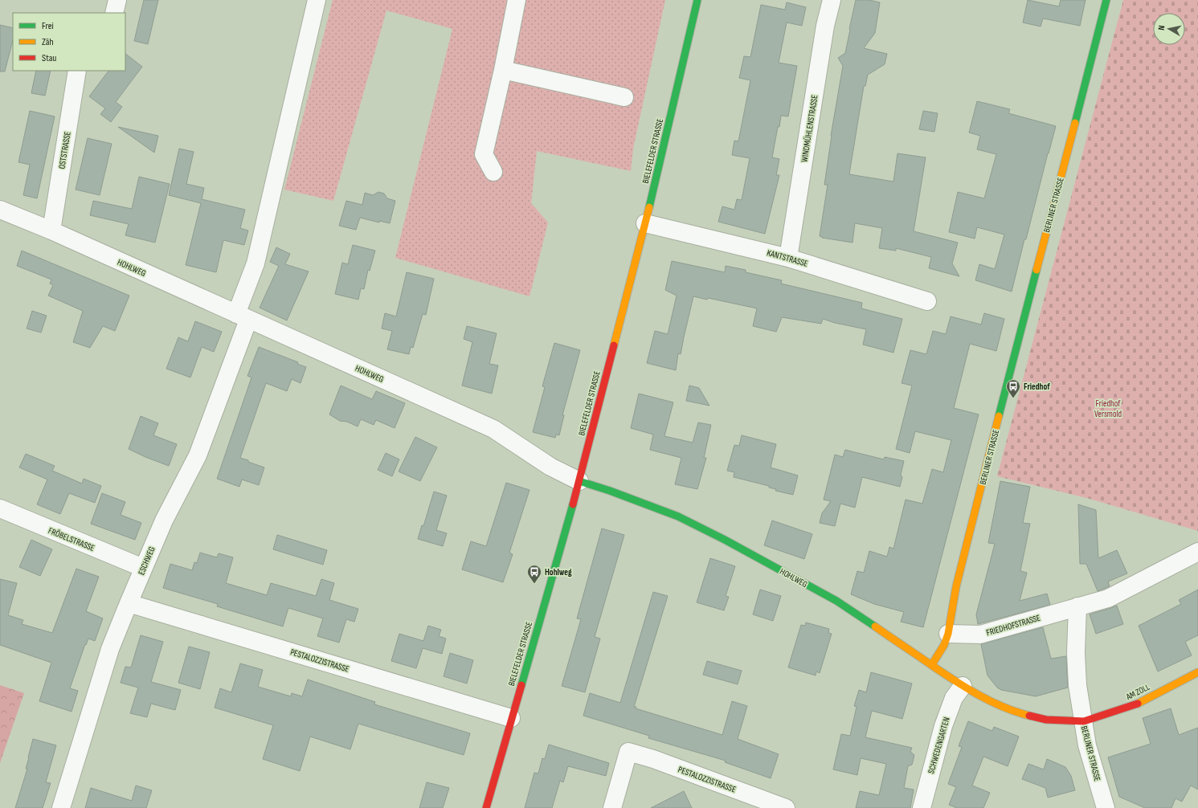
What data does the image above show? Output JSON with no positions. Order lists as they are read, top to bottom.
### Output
{
  "streets": {
    "street": [
      "WINDMÜHLENSTRASSE",
      "OSTSTRASSE",
      "BIELEFELDER STRASSE",
      "BERLINER STRASSE",
      "KANTSTRASSE",
      "HOHLWEG",
      "FRÖBELSTRASSE",
      "ESCHWEG",
      "FRIEDHOFSTRASSE",
      "PESTALOZZISTRASSE",
      "AM ZOLL",
      "SCHWEDENGARTEN"
    ]
  },
  "crossings": [
    ["WINDMÜHLENSTRASSE", "KANTSTRASSE"],
    ["OSTSTRASSE", "HOHLWEG"],
    ["BIELEFELDER STRASSE", "KANTSTRASSE"],
    ["BIELEFELDER STRASSE", "HOHLWEG"],
    ["BIELEFELDER STRASSE", "PESTALOZZISTRASSE"],
    ["BERLINER STRASSE", "HOHLWEG"],
    ["BERLINER STRASSE", "FRIEDHOFSTRASSE"],
    ["BERLINER STRASSE", "AM ZOLL"],
    ["BERLINER STRASSE", "SCHWEDENGARTEN"],
    ["HOHLWEG", "ESCHWEG"],
    ["FRÖBELSTRASSE", "ESCHWEG"],
    ["ESCHWEG", "PESTALOZZISTRASSE"]
  ],
  "parks": ["Friedhof Versmold"],
  "places": {
    "bus stop": ["Friedhof", "Hohlweg"]
  },
  "legend": ["Frei", "Zäh", "Stau"],
  "north": "left"
}
